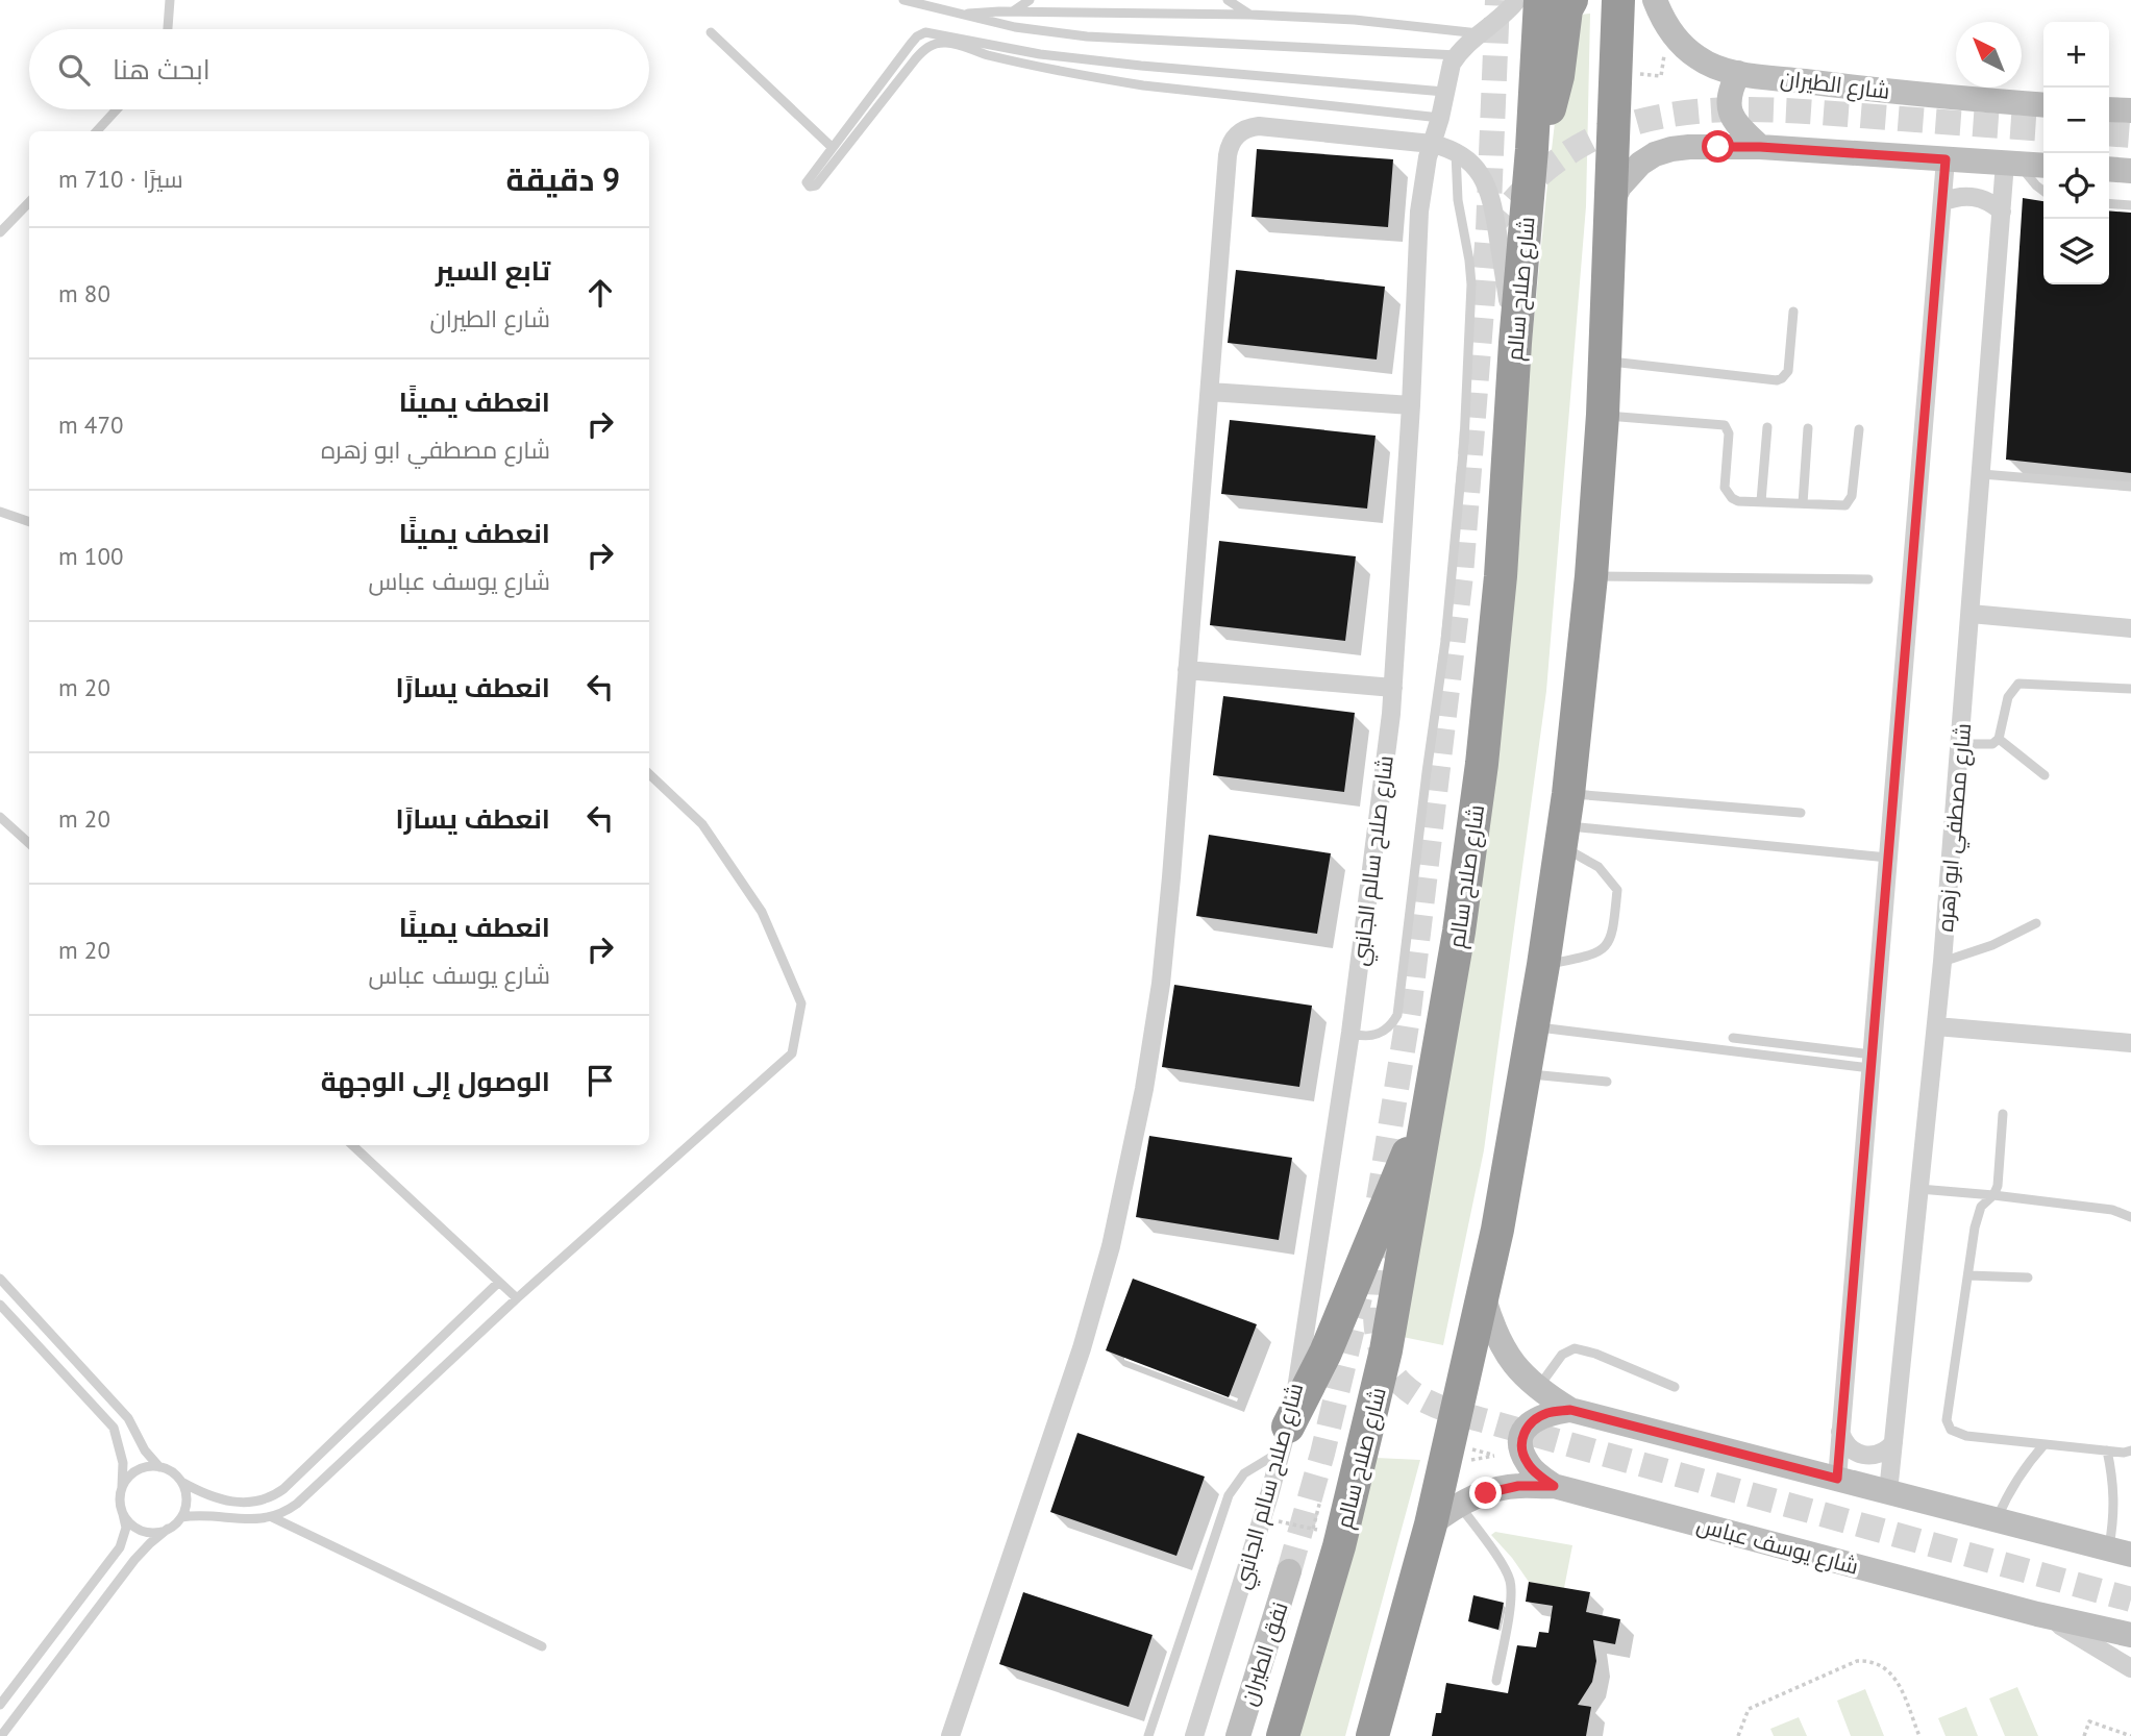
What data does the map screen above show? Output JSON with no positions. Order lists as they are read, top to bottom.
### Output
{
  "streets": {
    "highway": ["شارع صلاح سالم"],
    "main road": ["شارع الطيران", "شارع يوسف عباس", "نفق الطيران"],
    "street": ["شارع مصطفي ابو زهره", "شارع صلاح سالم الجانبي"]
  },
  "north": "top left",
  "page": {
    "map_buttons": ["+", "−"],
    "search": "ابحث هنا",
    "heading": ["9 دقيقة", "سيرًا · 710 m"],
    "list": [
      ["تابع السير", "شارع الطيران", "80 m"],
      ["انعطف يمينًا", "شارع مصطفي ابو زهره", "470 m"],
      ["انعطف يمينًا", "شارع يوسف عباس", "100 m"],
      ["انعطف يسارًا", "20 m"],
      ["انعطف يسارًا", "20 m"],
      ["انعطف يمينًا", "شارع يوسف عباس", "20 m"],
      "الوصول إلى الوجهة"
    ]
  }
}
